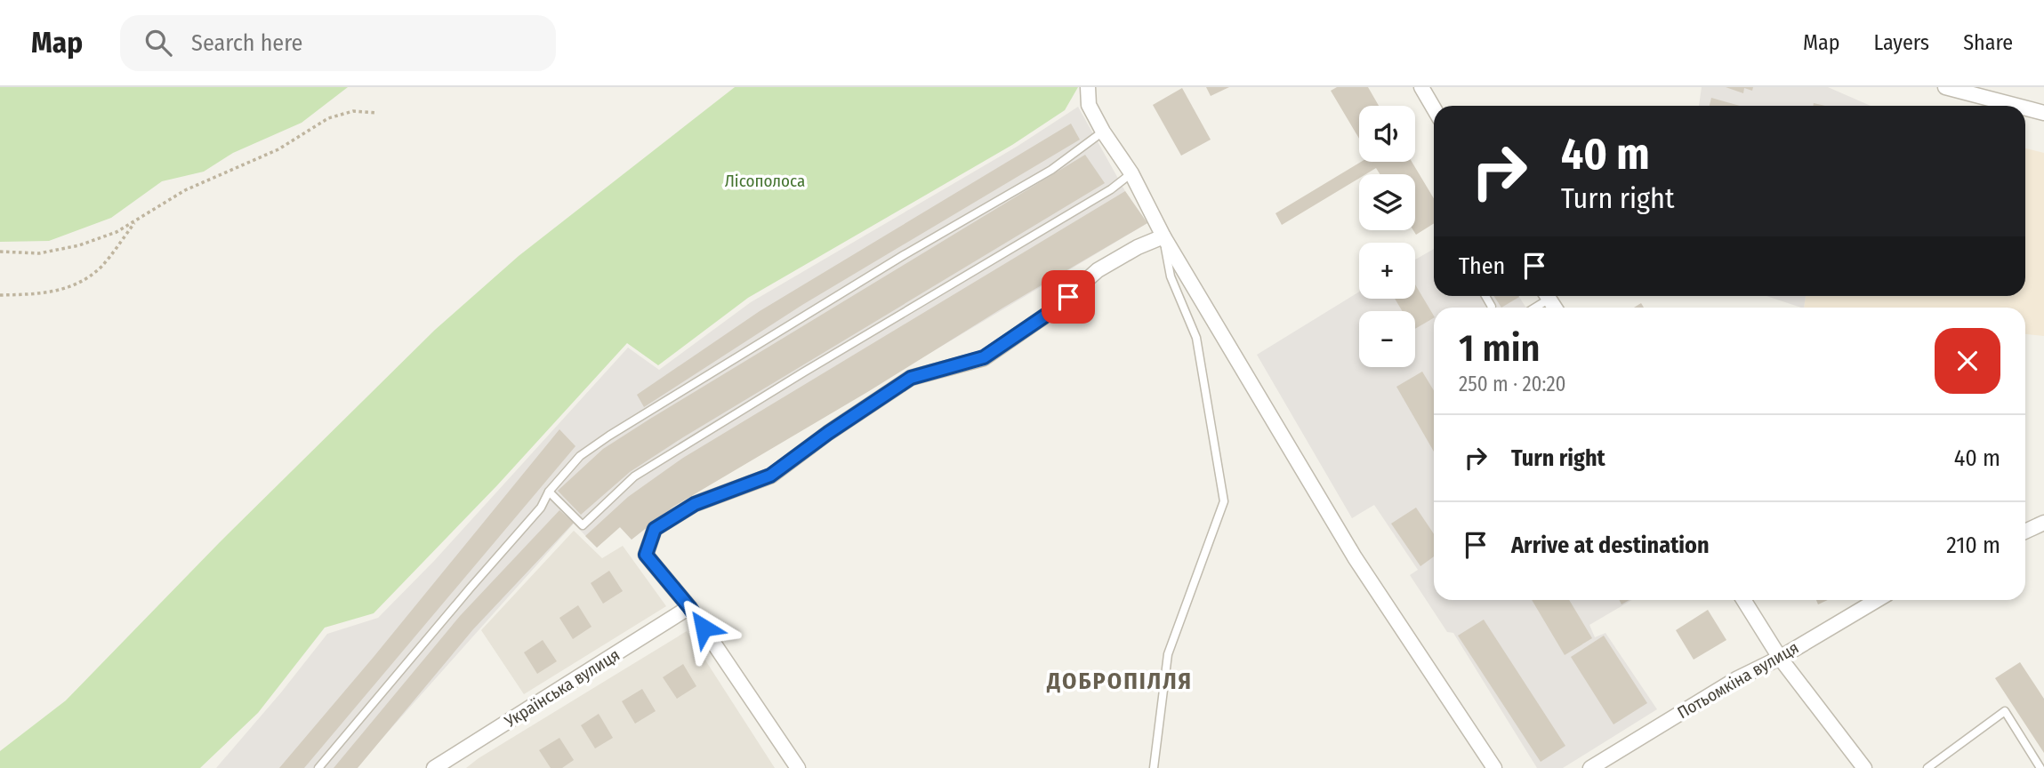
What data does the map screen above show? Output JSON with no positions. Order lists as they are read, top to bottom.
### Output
{
  "streets": {
    "street": ["Потьомкіна вулиця", "Українська вулиця"]
  },
  "districts": ["ДОБРОПІЛЛЯ"],
  "parks": ["Лісополоса"],
  "page": {
    "header": "Map",
    "search": "Search here",
    "nav": ["Map", "Layers", "Share"],
    "map_buttons": ["+", "−"],
    "turn": ["40 m", "Turn right"],
    "then": "Then",
    "heading": ["1 min", "250 m · 20:20"],
    "list": [
      {
        "name": "Turn right",
        "value": "40 m"
      },
      {
        "name": "Arrive at destination",
        "value": "210 m"
      }
    ]
  }
}
